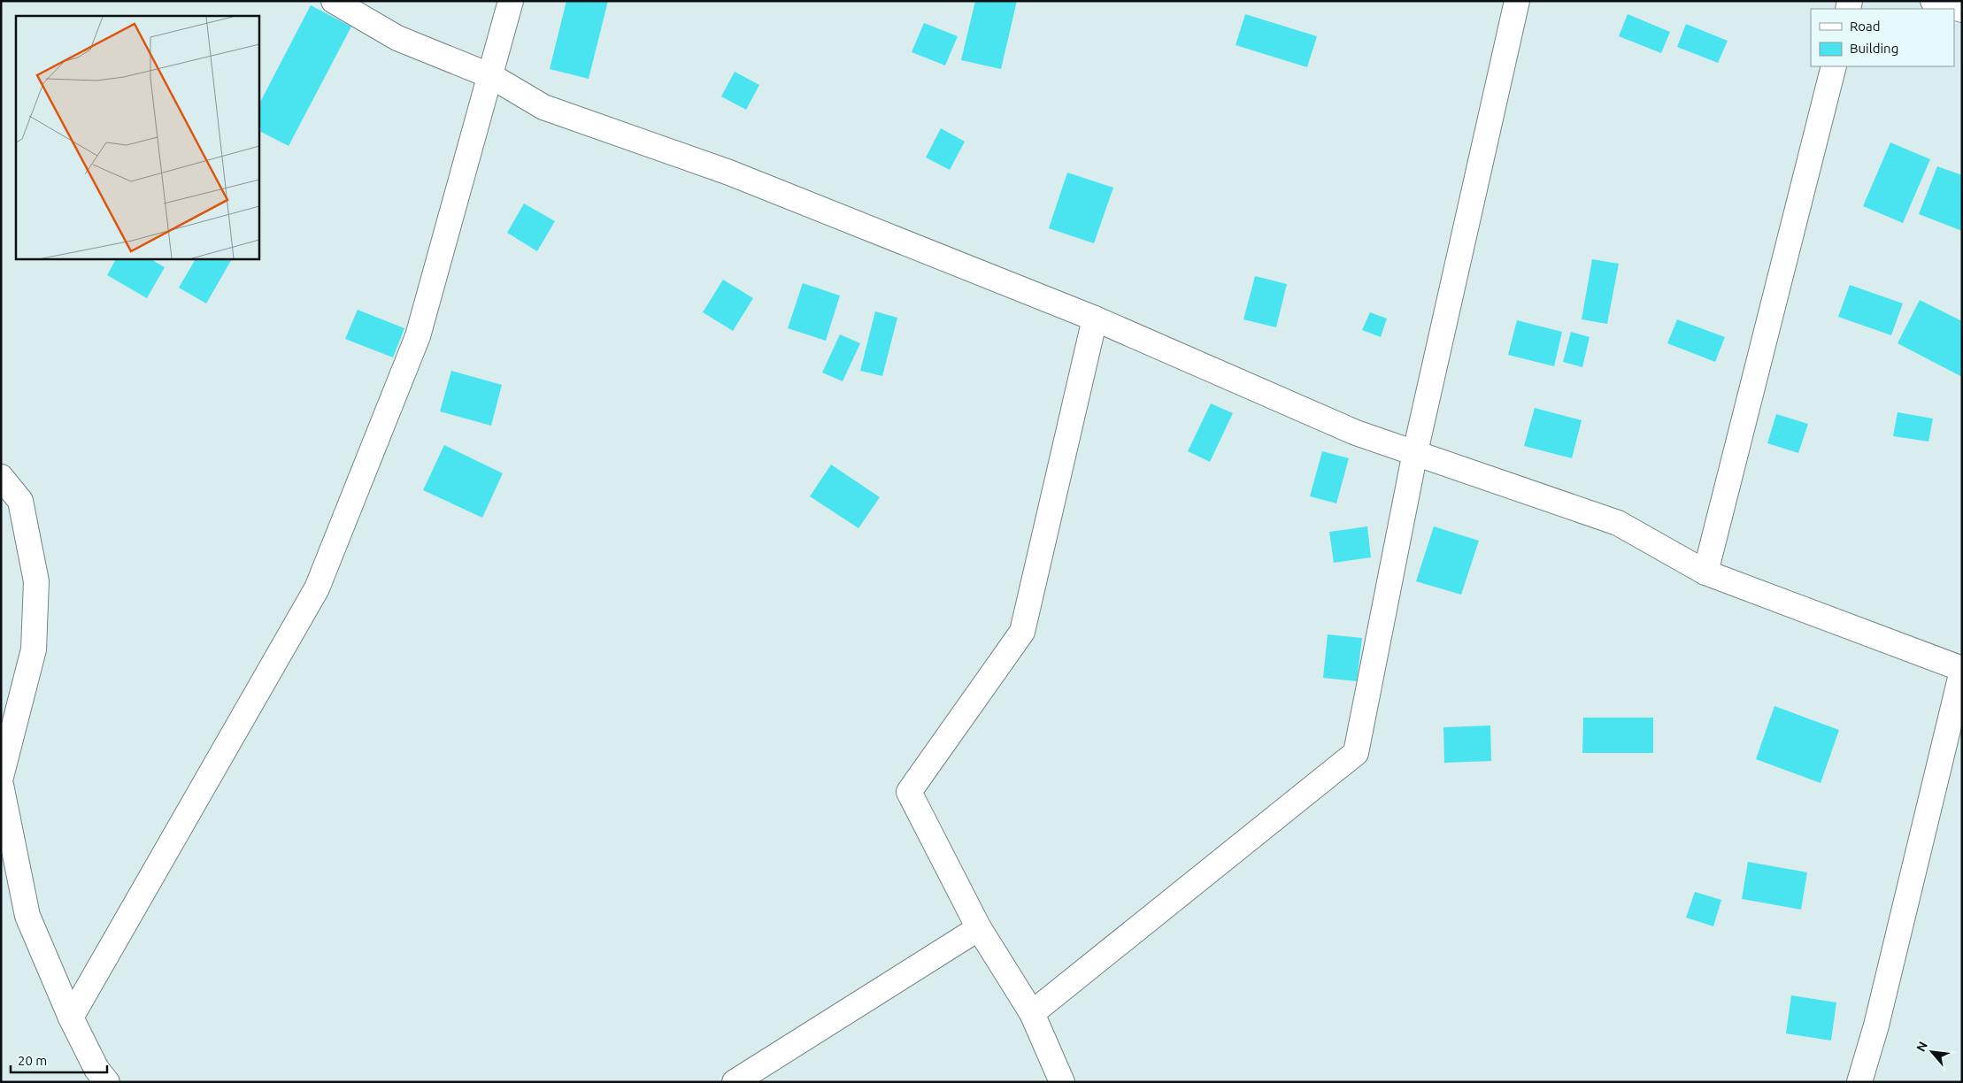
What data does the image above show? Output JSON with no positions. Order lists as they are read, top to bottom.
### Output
{
  "legend": ["Road", "Building"],
  "scale_bar": "20 m",
  "north": "top left"
}
